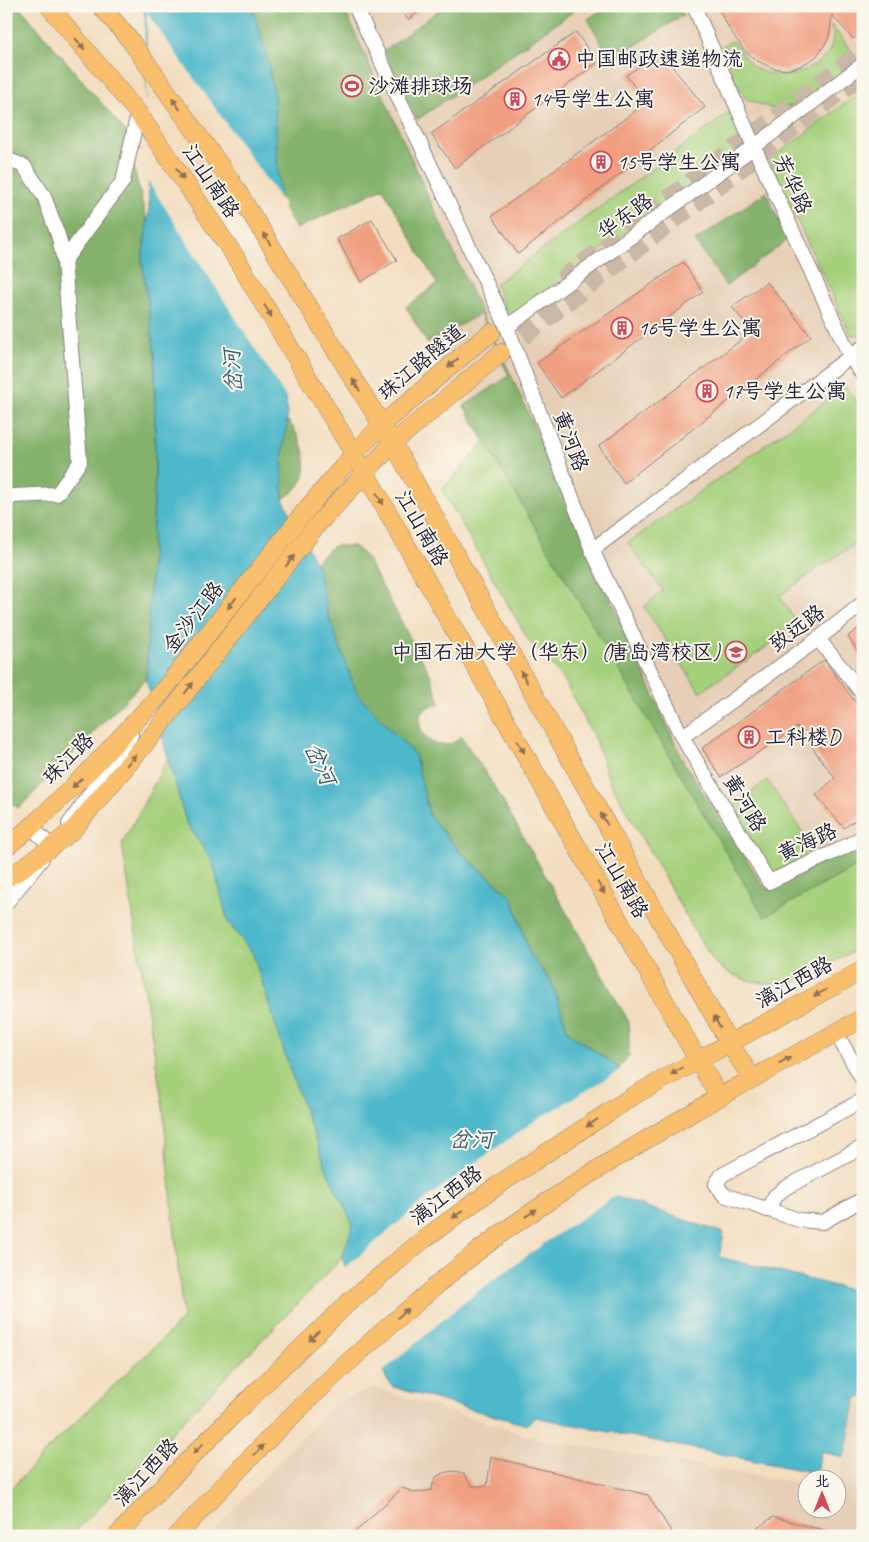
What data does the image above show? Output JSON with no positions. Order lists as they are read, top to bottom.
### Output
{
  "streets": {
    "main road": [
      "江山南路",
      "珠江路隧道",
      "金沙江路",
      "珠江路",
      "漓江西路"
    ],
    "street": [
      "芳华路",
      "华东路",
      "黄河路",
      "致远路",
      "黄海路"
    ]
  },
  "crossings": [
    ["江山南路", "珠江路隧道"],
    ["江山南路", "金沙江路"],
    ["江山南路", "漓江西路"],
    ["芳华路", "华东路"],
    ["华东路", "珠江路隧道"],
    ["华东路", "黄河路"],
    ["珠江路隧道", "黄河路"],
    ["珠江路隧道", "金沙江路"],
    ["黄河路", "致远路"],
    ["黄河路", "黄海路"],
    ["金沙江路", "珠江路"]
  ],
  "one_way": ["珠江路"],
  "water": ["岔河"],
  "places": {
    "public building": ["中国邮政速递物流"],
    "sports": ["沙滩排球场"],
    "building": [
      "14号学生公寓",
      "15号学生公寓",
      "16号学生公寓",
      "17号学生公寓",
      "工科楼D"
    ],
    "school or university": ["中国石油大学（华东）(唐岛湾校区)"]
  },
  "north": "top"
}
